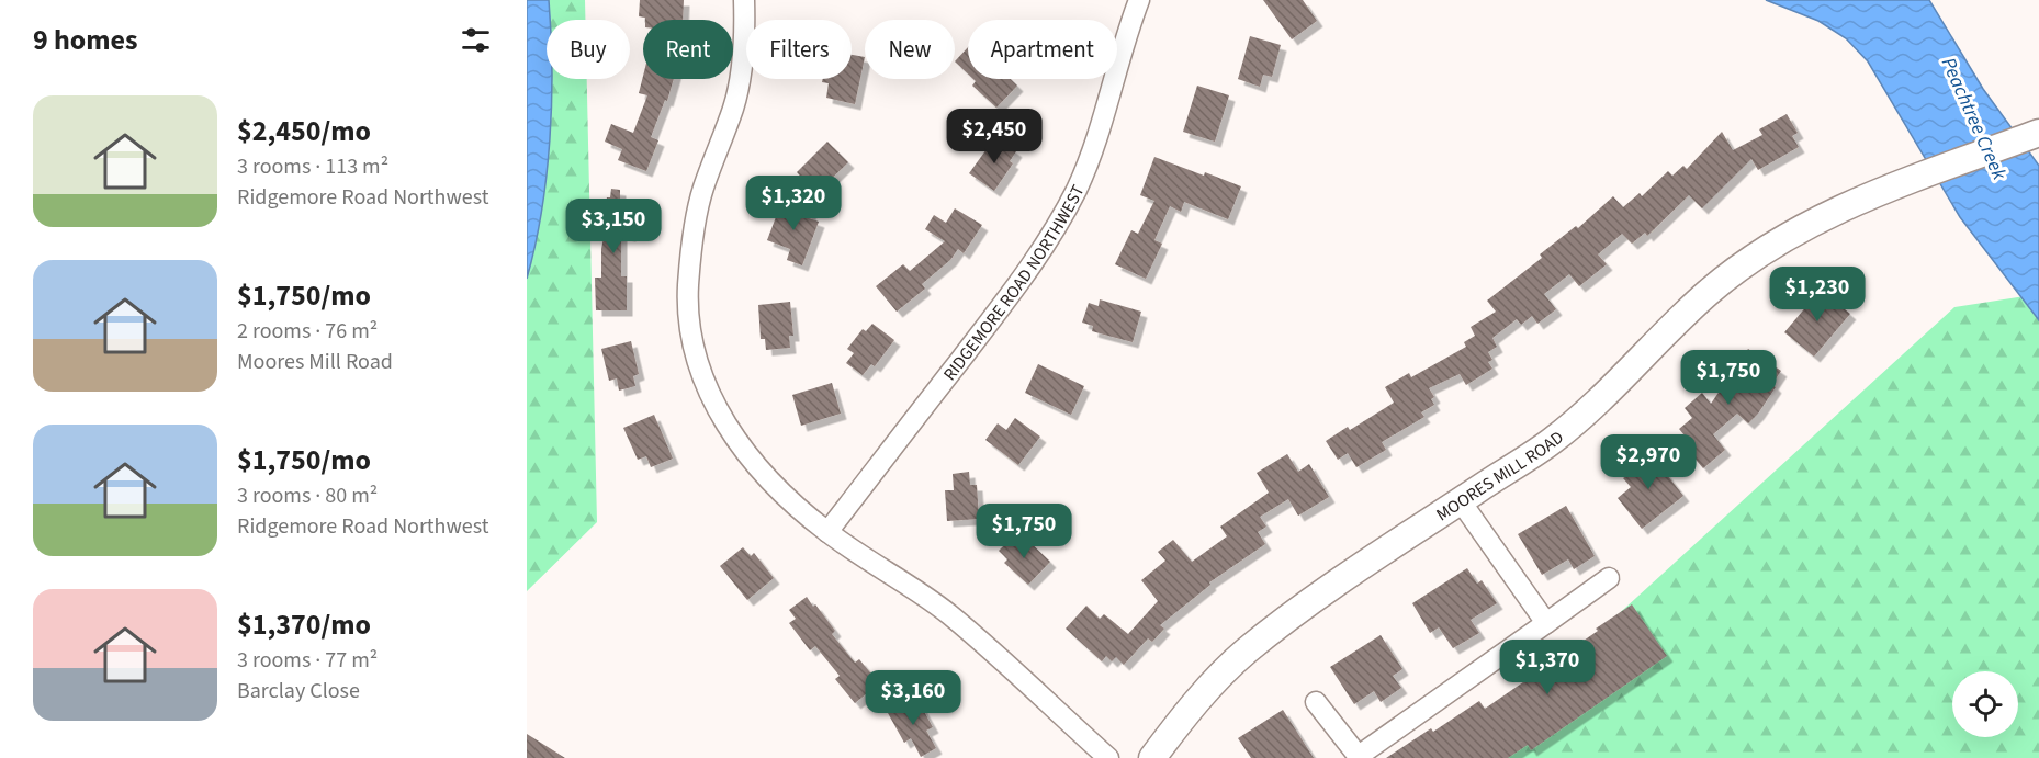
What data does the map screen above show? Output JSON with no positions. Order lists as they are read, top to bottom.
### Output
{
  "streets": {
    "street": ["RIDGEMORE ROAD NORTHWEST", "MOORES MILL ROAD"]
  },
  "water": ["Peachtree Creek"],
  "page": {
    "heading": "9 homes",
    "chip": [
      "Buy",
      "Rent",
      "Filters",
      "New",
      "Apartment"
    ],
    "list": [
      {
        "name": "$2,450/mo",
        "note": "3 rooms · 113 m² · Ridgemore Road Northwest"
      },
      {
        "name": "$1,750/mo",
        "note": "2 rooms · 76 m² · Moores Mill Road"
      },
      {
        "name": "$1,750/mo",
        "note": "3 rooms · 80 m² · Ridgemore Road Northwest"
      },
      {
        "name": "$1,370/mo",
        "note": "3 rooms · 77 m² · Barclay Close"
      }
    ],
    "price": [
      "$2,450",
      "$1,320",
      "$3,150",
      "$1,230",
      "$1,750",
      "$2,970",
      "$1,750",
      "$1,370",
      "$3,160"
    ]
  }
}
